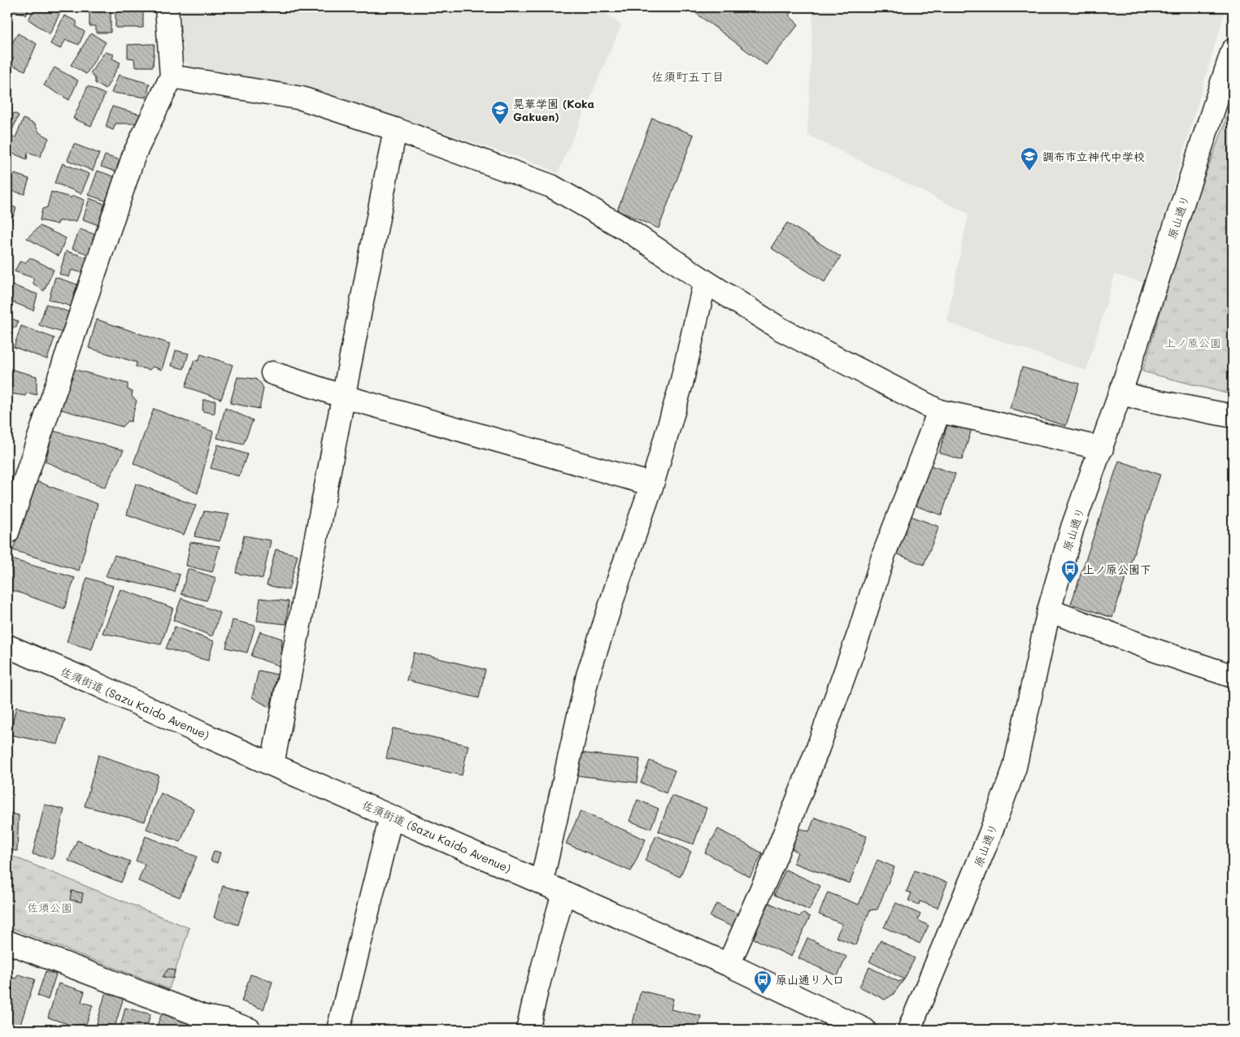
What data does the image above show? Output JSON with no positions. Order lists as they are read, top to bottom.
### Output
{
  "streets": {
    "street": ["原山通り", "佐須街道 (Sazu Kaido Avenue)"]
  },
  "districts": ["佐須町五丁目"],
  "parks": ["上ノ原公園", "佐須公園"],
  "places": {
    "school or university": ["晃華学園 (Koka Gakuen)", "調布市立神代中学校"],
    "bus stop": ["上ノ原公園下", "原山通り入口"]
  }
}
